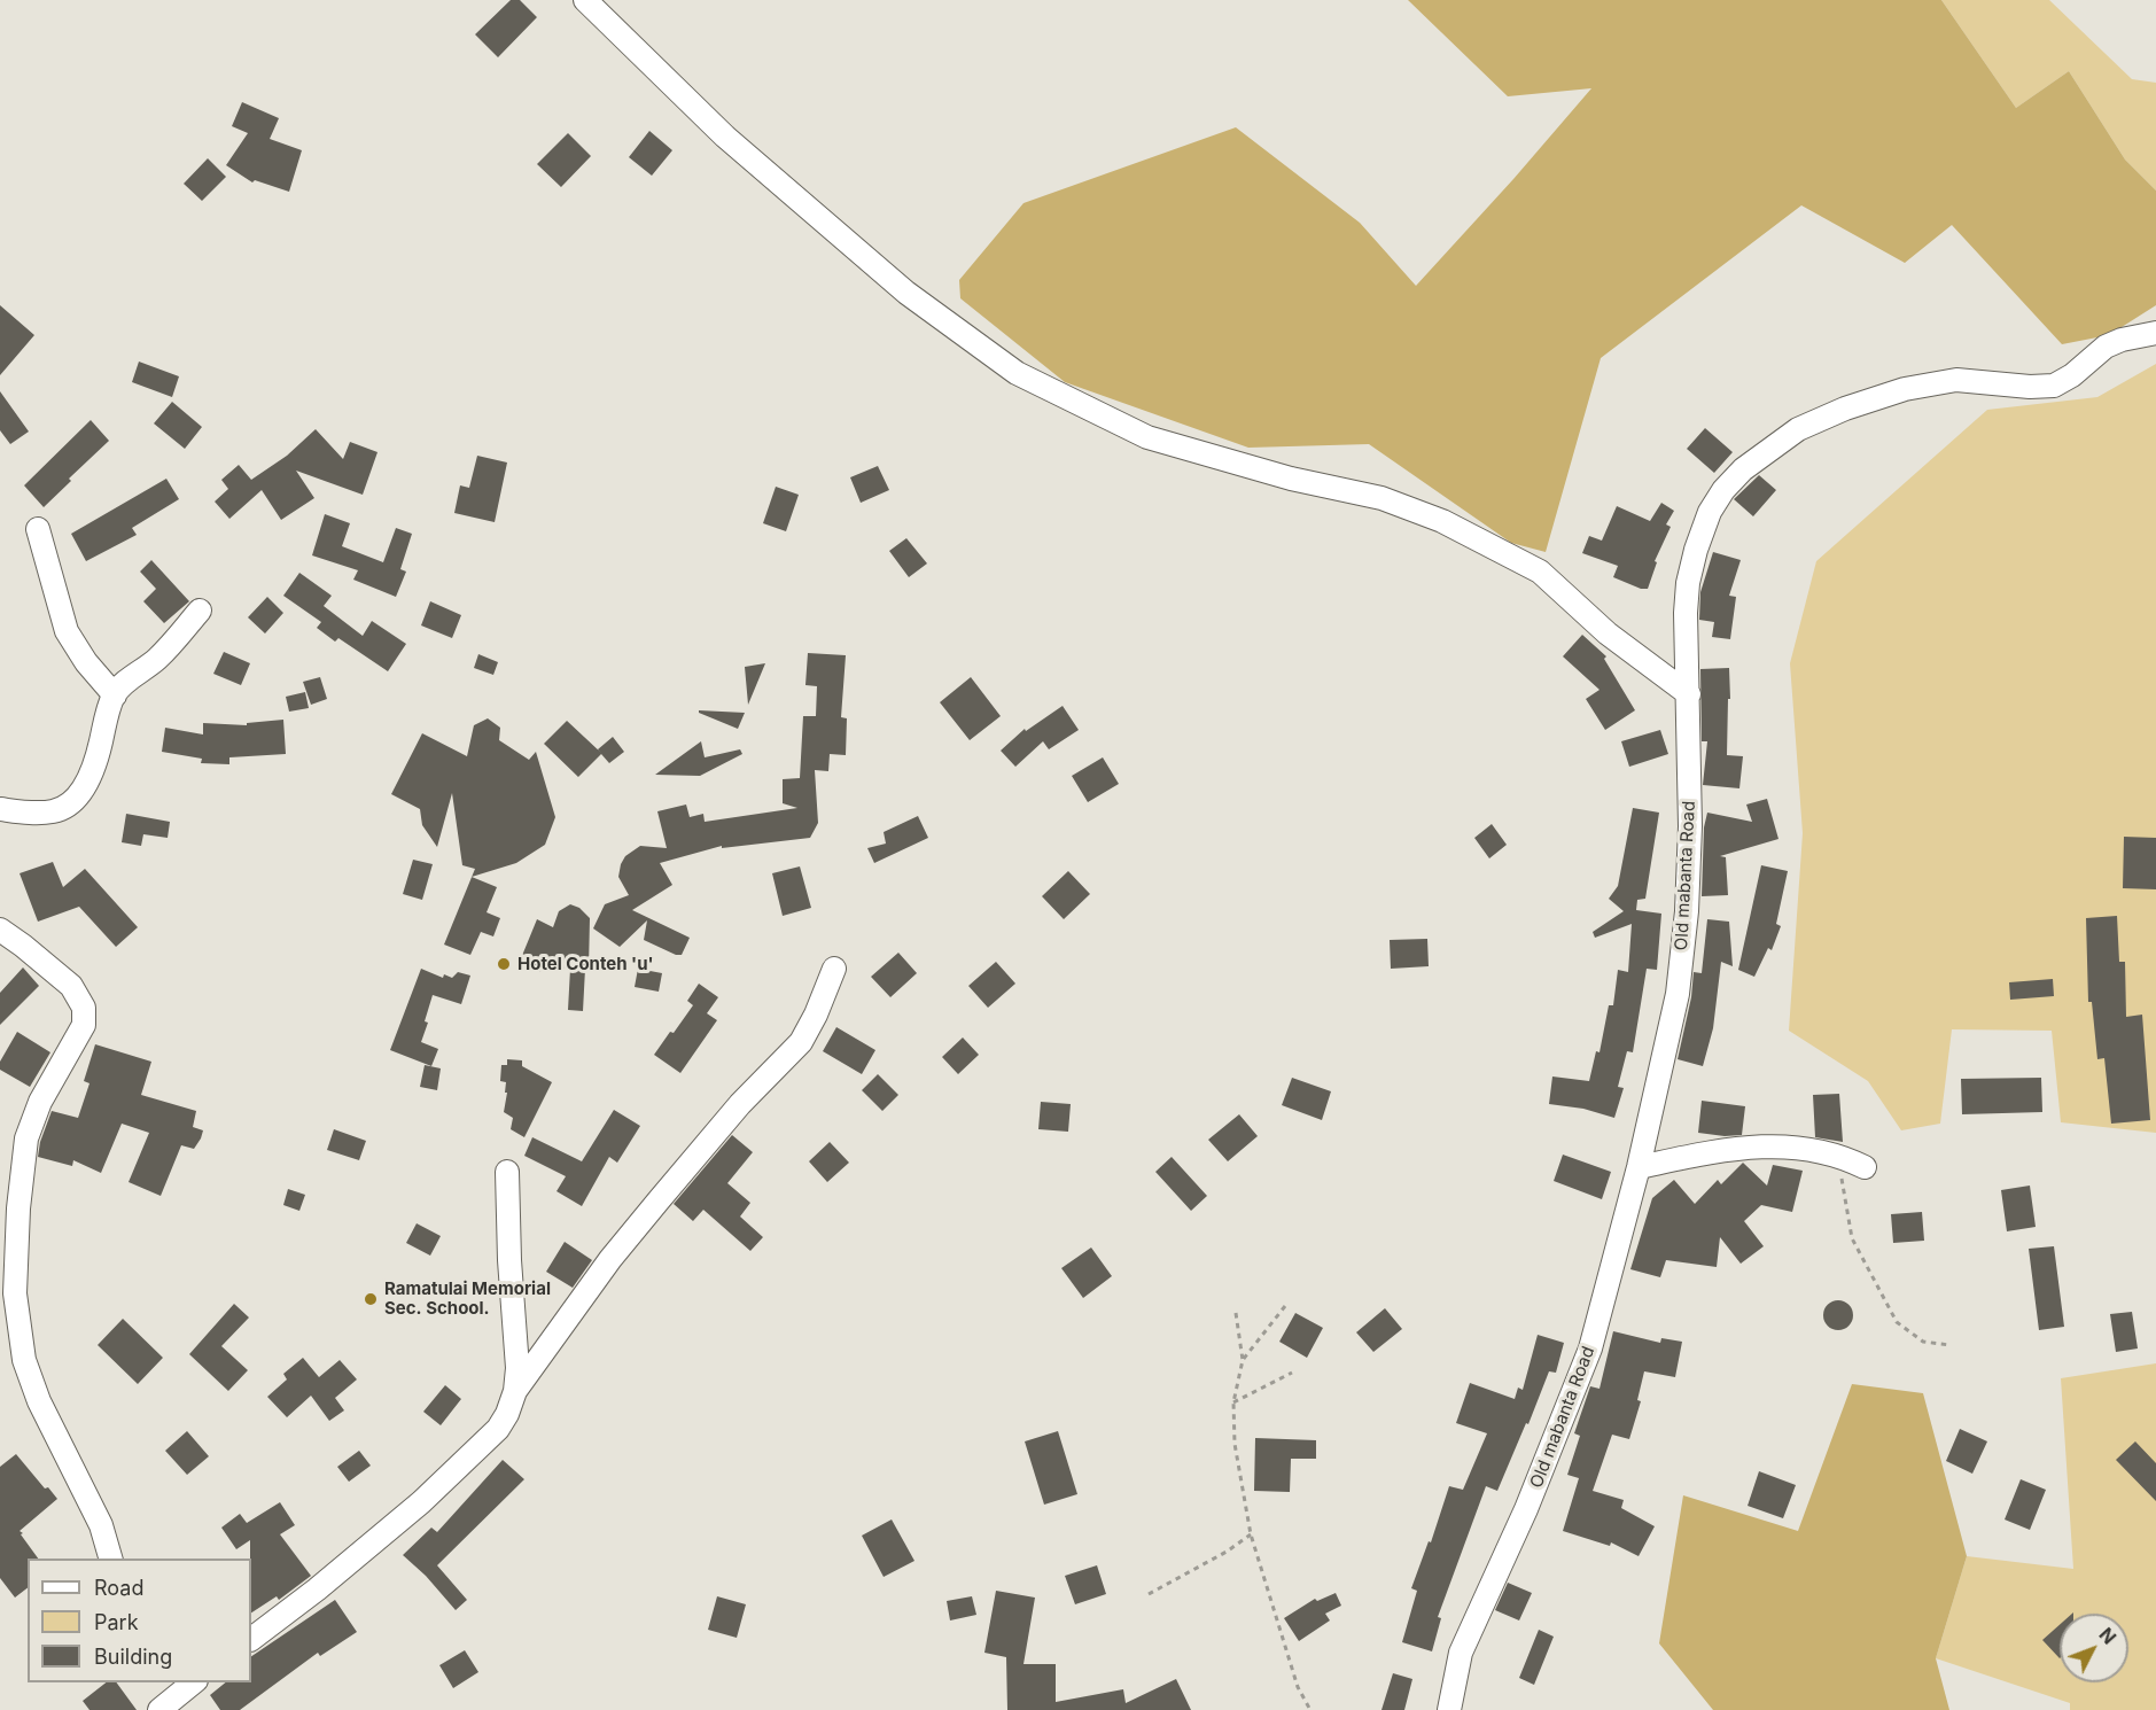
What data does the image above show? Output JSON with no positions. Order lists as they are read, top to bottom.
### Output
{
  "streets": {
    "street": ["Old mabanta Road"]
  },
  "places": ["Hotel Conteh 'u'", "Ramatulai Memorial Sec. School."],
  "legend": ["Road", "Park", "Building"],
  "north": "top right"
}
